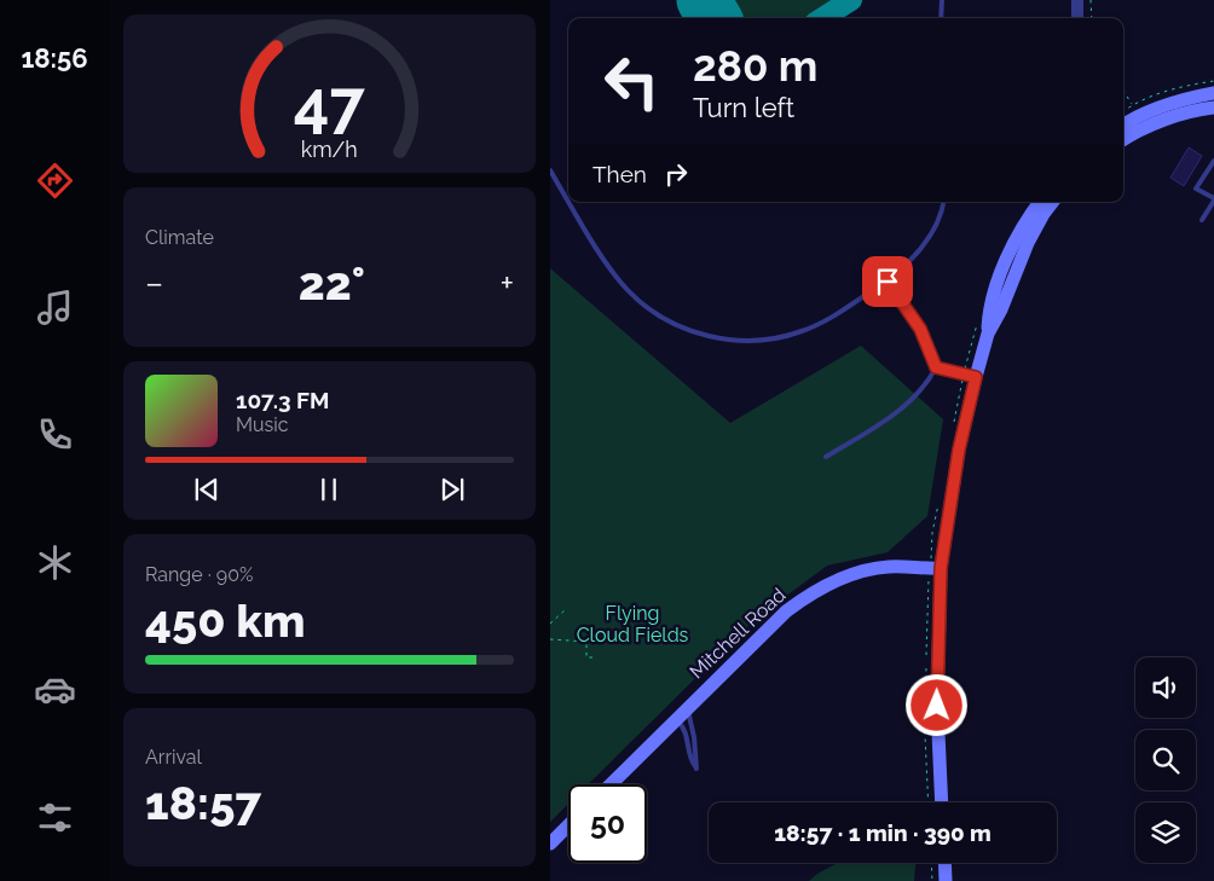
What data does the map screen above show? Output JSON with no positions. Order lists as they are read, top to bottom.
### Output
{
  "streets": {
    "main road": ["Mitchell Road"]
  },
  "parks": ["Flying Cloud Fields"],
  "page": {
    "tabs": "18:56",
    "turn": ["280 m", "Turn left"],
    "then": "Then",
    "tile": [
      "Climate",
      ["Range · 90%", "450 km"],
      ["Arrival", "18:57"]
    ],
    "heat": ["−", "22°", "+"],
    "song": ["107.3 FM", "Music"],
    "limit": "50",
    "trip": "18:57 · 1 min · 390 m",
    "gauge": ["47", "km/h"]
  }
}
